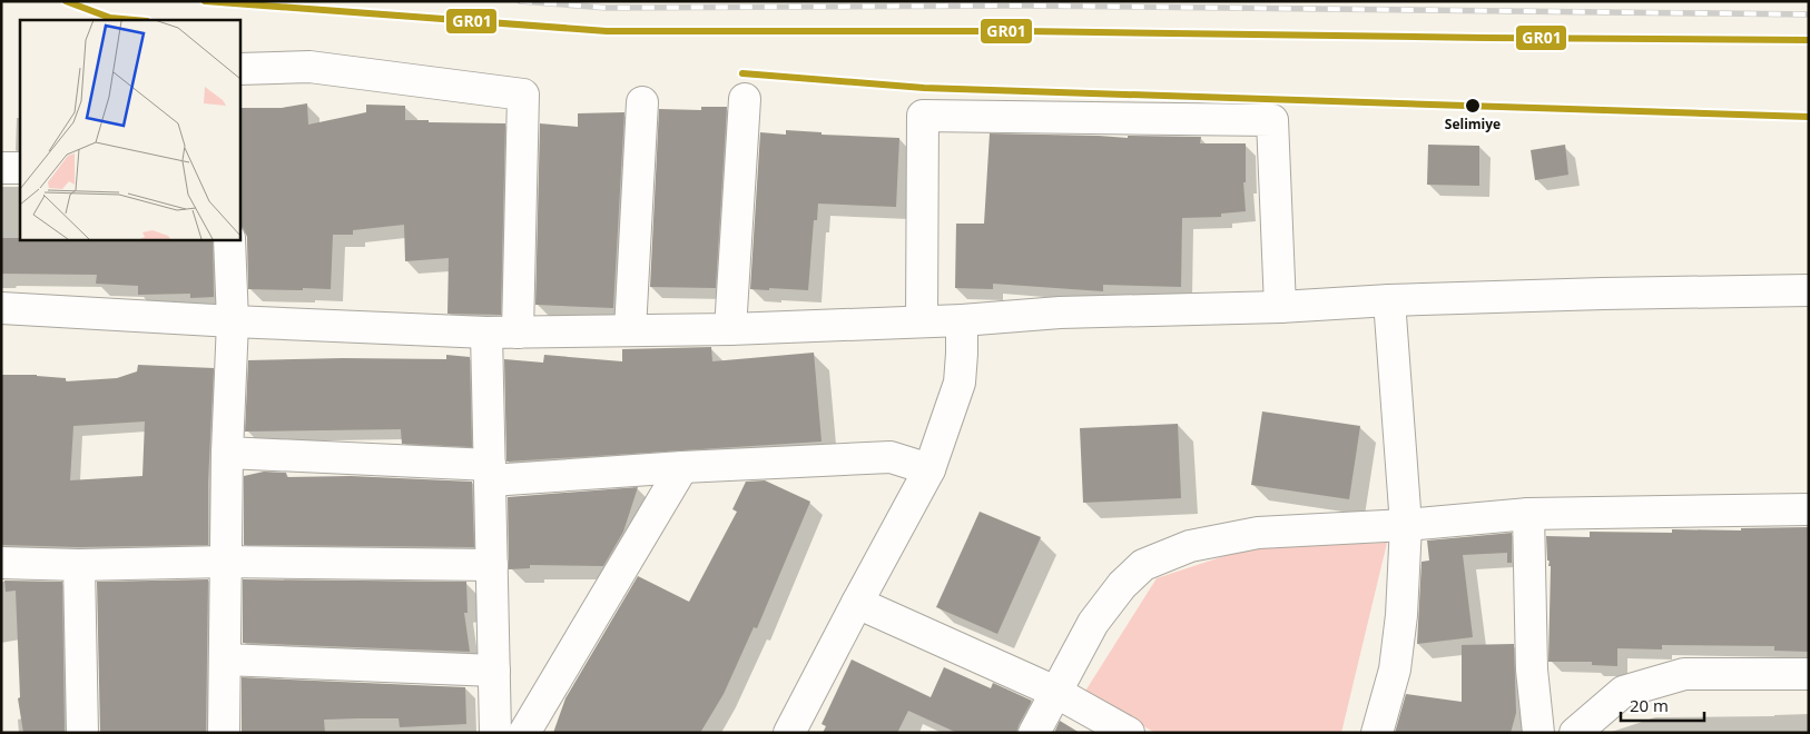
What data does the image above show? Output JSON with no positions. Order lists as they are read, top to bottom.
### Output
{
  "places": ["Selimiye"],
  "lines": ["transit line GR01"],
  "scale_bar": "20 m"
}
